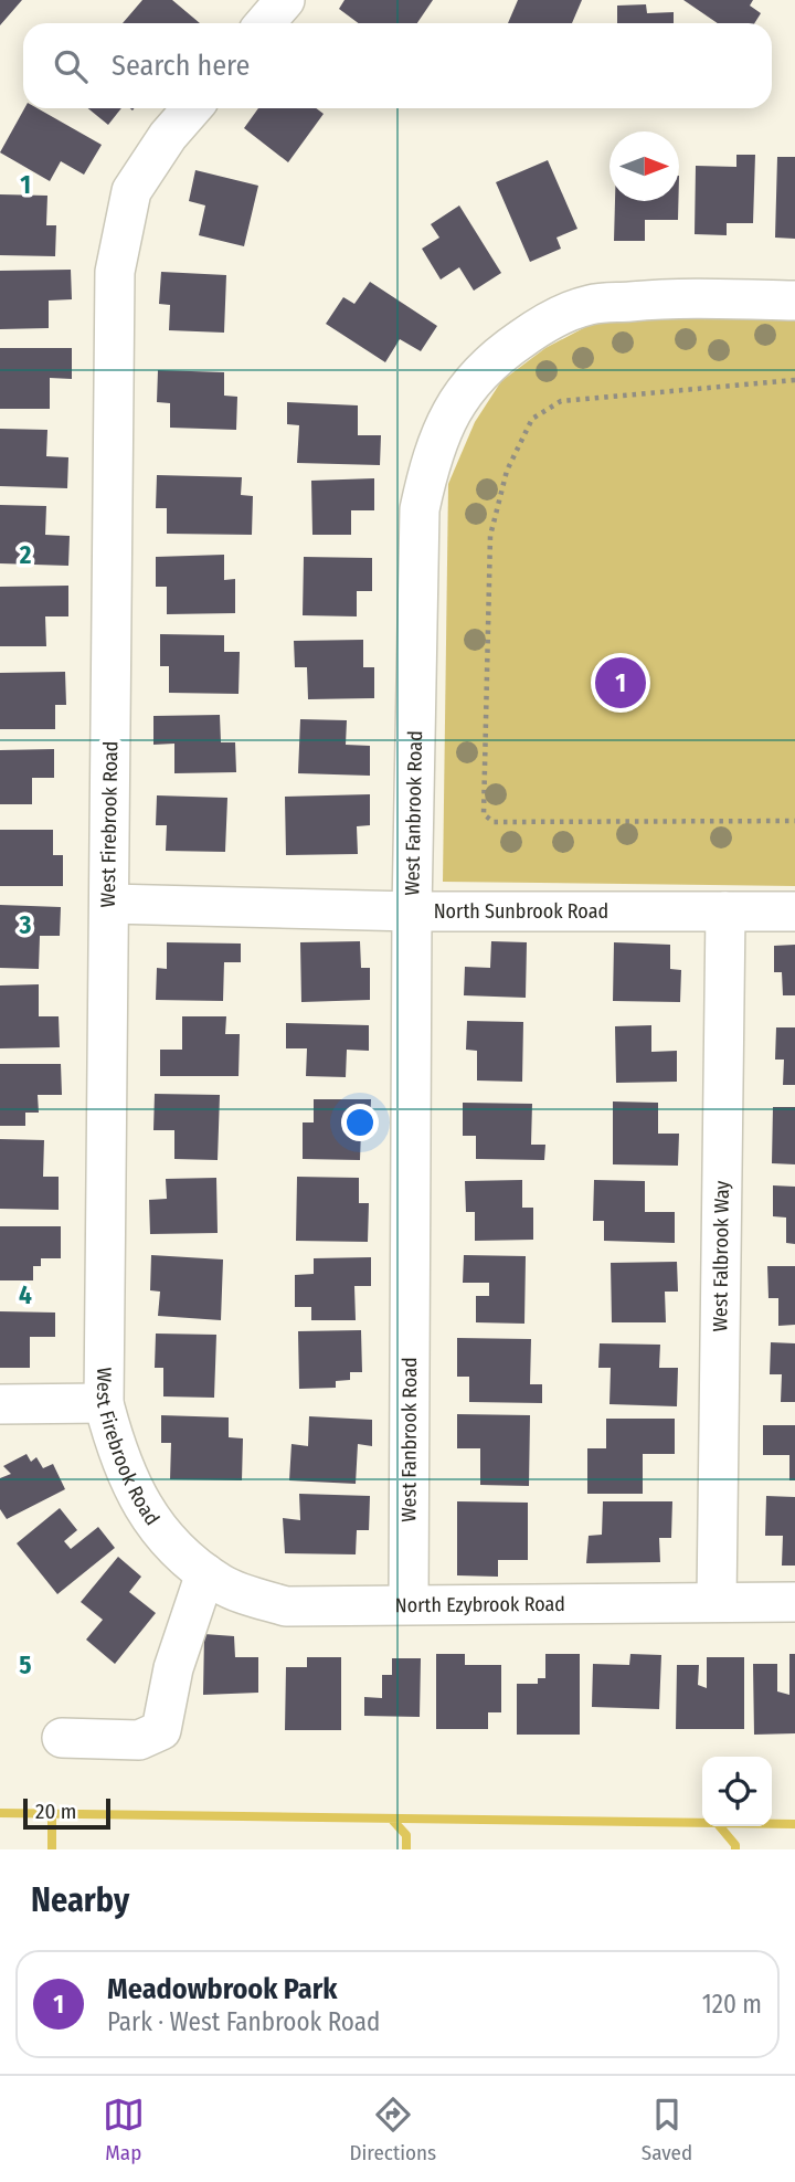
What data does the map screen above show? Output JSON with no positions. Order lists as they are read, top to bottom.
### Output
{
  "streets": {
    "street": [
      "West Fanbrook Road",
      "West Firebrook Road",
      "North Sunbrook Road",
      "West Falbrook Way",
      "North Ezybrook Road"
    ]
  },
  "crossings": [
    ["West Fanbrook Road", "North Sunbrook Road"],
    ["West Fanbrook Road", "North Ezybrook Road"],
    ["West Firebrook Road", "North Sunbrook Road"],
    ["West Firebrook Road", "North Ezybrook Road"],
    ["North Sunbrook Road", "West Falbrook Way"],
    ["West Falbrook Way", "North Ezybrook Road"]
  ],
  "scale_bar": "20 m",
  "north": "right",
  "page": {
    "search": "Search here",
    "pins": "1",
    "scale": "20 m",
    "heading": "Nearby",
    "list": [
      {
        "mark": "1",
        "name": "Meadowbrook Park",
        "note": "Park · West Fanbrook Road",
        "value": "120 m"
      }
    ],
    "nav": ["Map", "Directions", "Saved"]
  },
  "grid": {
    "rows": [
      "1",
      "2",
      "3",
      "4",
      "5"
    ]
  }
}
